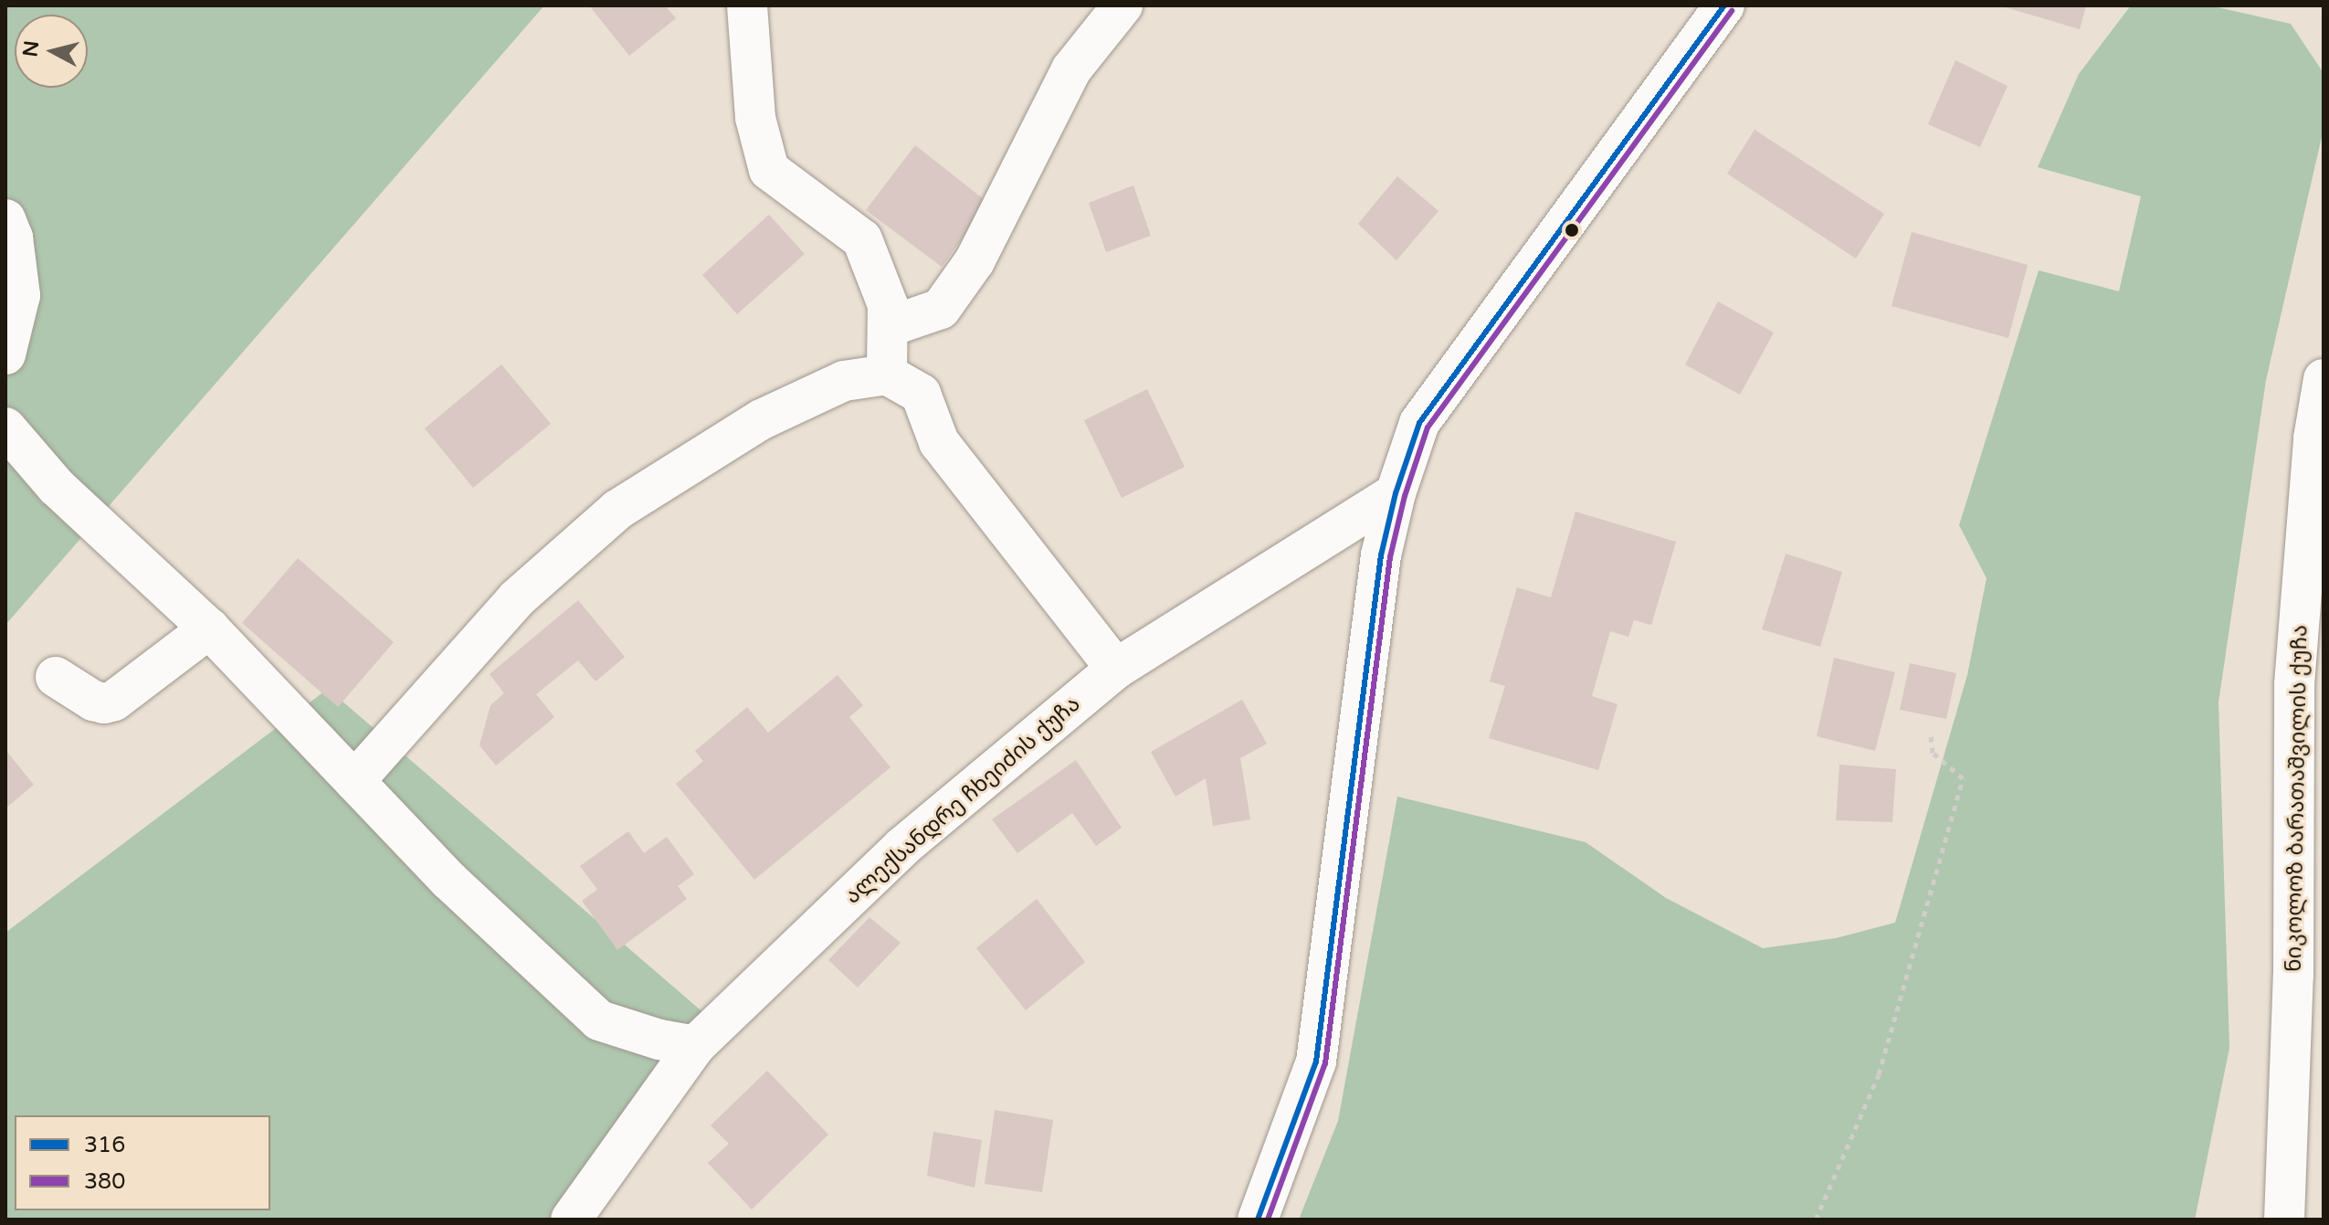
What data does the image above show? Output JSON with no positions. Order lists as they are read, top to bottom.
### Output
{
  "streets": {
    "street": ["ნიკოლოზ ბარათაშვილის ქუჩა", "ალექსანდრე ჩხეიძის ქუჩა"]
  },
  "lines": ["transit line 316", "transit line 380"],
  "legend": ["316", "380"],
  "north": "left"
}
